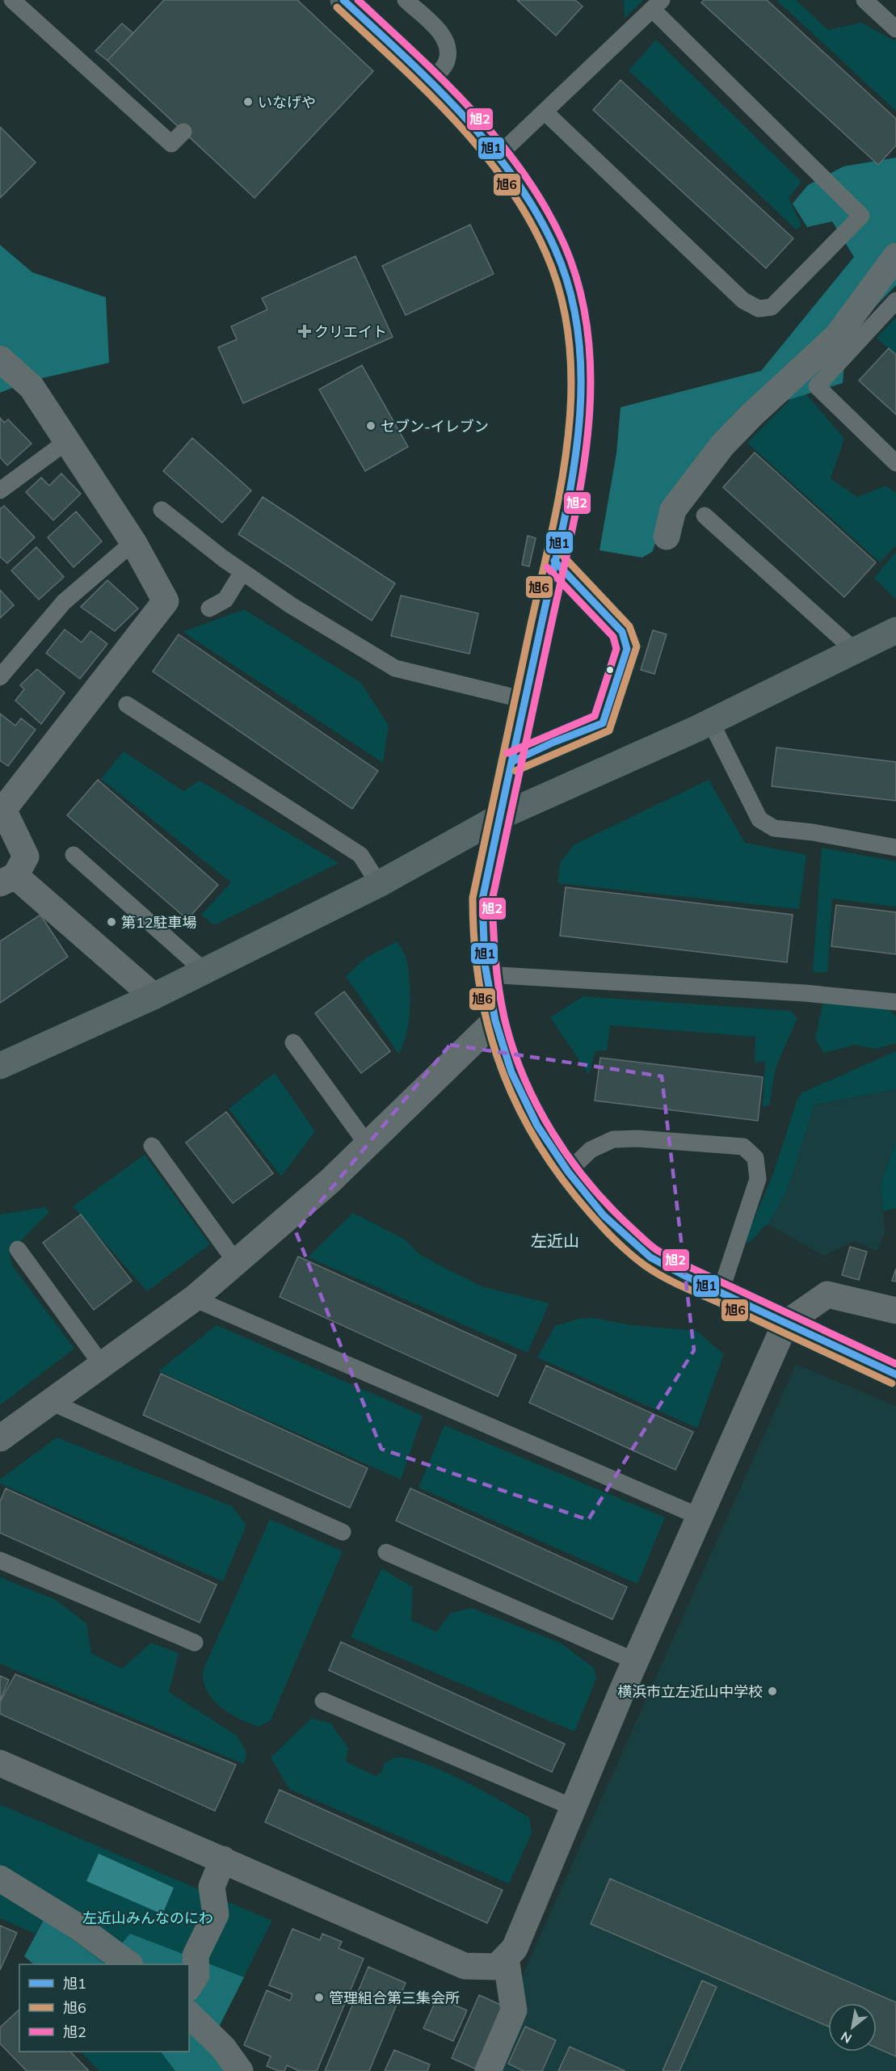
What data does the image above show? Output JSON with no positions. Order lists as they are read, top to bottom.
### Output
{
  "districts": ["左近山"],
  "parks": ["左近山みんなのにわ"],
  "places": {
    "other": [
      "いなげや",
      "セブン-イレブン",
      "第12駐車場",
      "横浜市立左近山中学校",
      "管理組合第三集会所"
    ],
    "health": ["クリエイト"]
  },
  "lines": ["transit line 旭1", "transit line 旭2", "transit line 旭6"],
  "legend": ["旭1", "旭6", "旭2"],
  "north": "bottom left"
}
